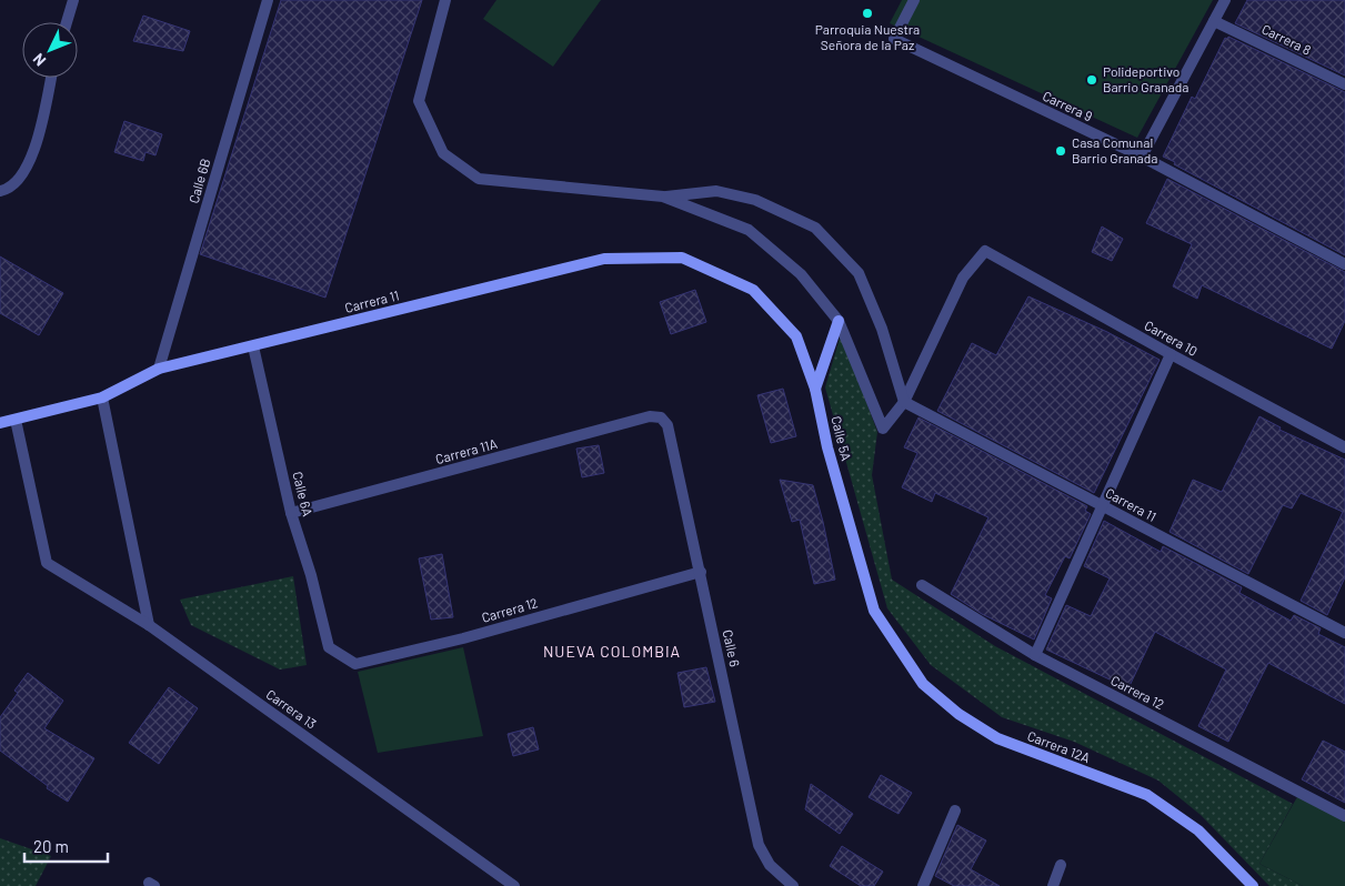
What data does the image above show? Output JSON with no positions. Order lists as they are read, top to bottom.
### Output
{
  "streets": {
    "street": [
      "Carrera 8",
      "Carrera 9",
      "Calle 6B",
      "Carrera 11",
      "Carrera 10",
      "Calle 5A",
      "Carrera 11A",
      "Calle 6A",
      "Carrera 12",
      "Calle 6",
      "Carrera 13",
      "Carrera 12A"
    ]
  },
  "crossings": [
    ["Calle 6B", "Carrera 11"],
    ["Carrera 11", "Carrera 10"],
    ["Carrera 11", "Calle 5A"],
    ["Carrera 11", "Calle 6A"],
    ["Carrera 11", "Carrera 13"],
    ["Calle 5A", "Carrera 12A"],
    ["Carrera 11A", "Calle 6A"],
    ["Carrera 11A", "Calle 6"],
    ["Calle 6A", "Carrera 12"],
    ["Carrera 12", "Calle 6"]
  ],
  "districts": ["NUEVA COLOMBIA"],
  "places": ["Parroquia Nuestra Señora de la Paz", "Polideportivo Barrio Granada", "Casa Comunal Barrio Granada"],
  "scale_bar": "20 m",
  "north": "bottom left"
}
